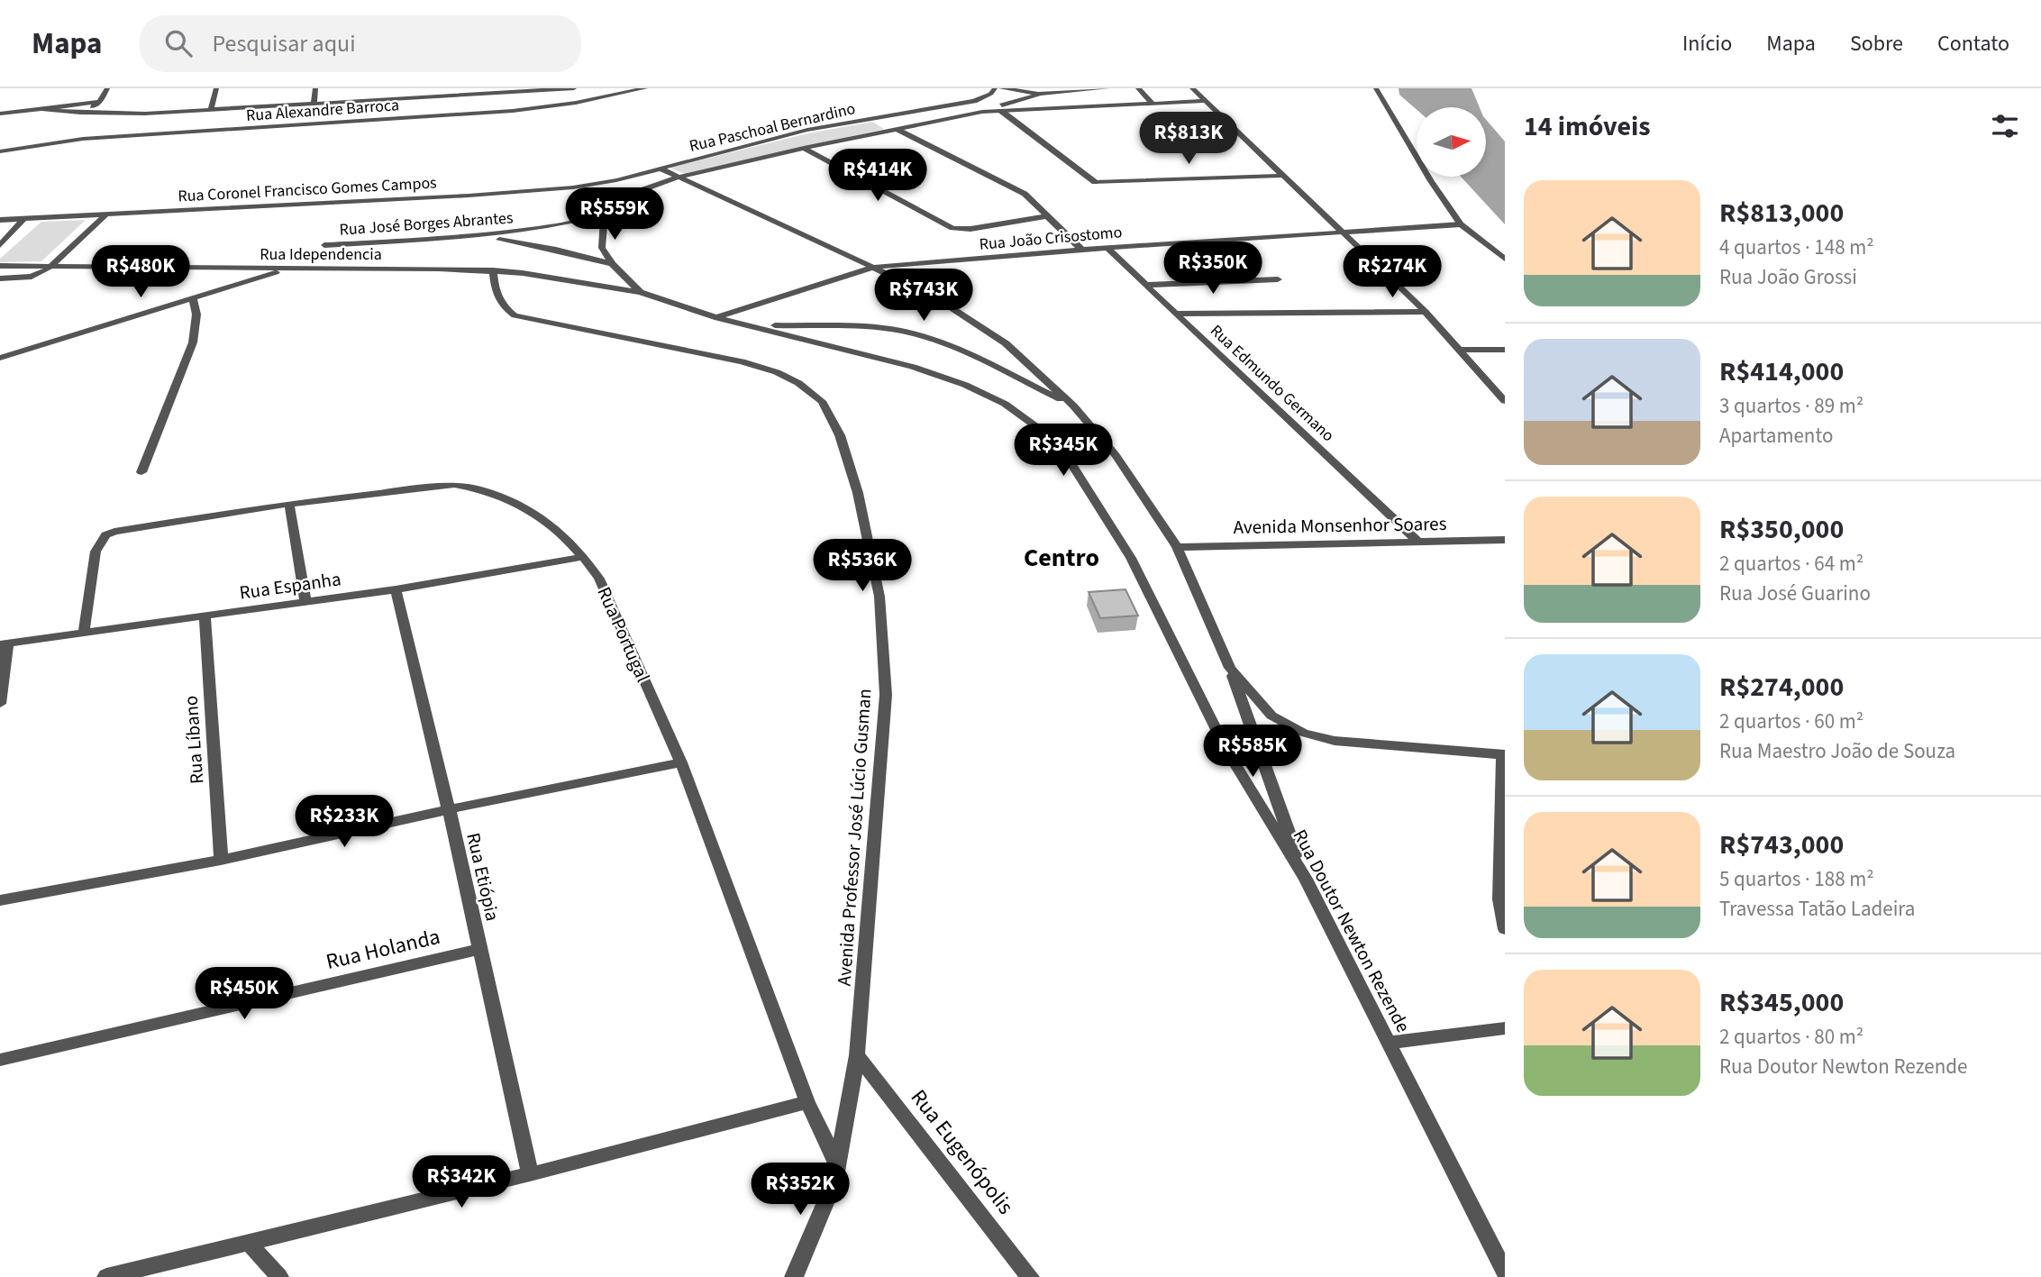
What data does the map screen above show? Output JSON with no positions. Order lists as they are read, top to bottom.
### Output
{
  "streets": {
    "street": [
      "Rua Alexandre Barroca",
      "Rua Paschoal Bernardino",
      "Rua Coronel Francisco Gomes Campos",
      "Rua José Borges Abrantes",
      "Rua João Crisostomo",
      "Rua Idependencia",
      "Rua Edmundo Germano",
      "Avenida Monsenhor Soares",
      "Rua Espanha",
      "Rua Portugal",
      "Rua Líbano",
      "Avenida Professor José Lúcio Gusman",
      "Rua Etiópia",
      "Rua Doutor Newton Rezende",
      "Rua Holanda",
      "Rua Eugenópolis"
    ]
  },
  "crossings": [
    ["Rua Paschoal Bernardino", "Rua Coronel Francisco Gomes Campos"],
    ["Rua Paschoal Bernardino", "Rua José Borges Abrantes"],
    ["Rua João Crisostomo", "Rua Edmundo Germano"],
    ["Rua João Crisostomo", "Rua Doutor Newton Rezende"],
    ["Rua Idependencia", "Avenida Professor José Lúcio Gusman"],
    ["Rua Idependencia", "Rua Doutor Newton Rezende"],
    ["Rua Edmundo Germano", "Avenida Monsenhor Soares"],
    ["Rua Espanha", "Rua Portugal"],
    ["Rua Espanha", "Rua Líbano"],
    ["Rua Espanha", "Rua Etiópia"],
    ["Rua Portugal", "Avenida Professor José Lúcio Gusman"],
    ["Avenida Professor José Lúcio Gusman", "Rua Eugenópolis"],
    ["Rua Etiópia", "Rua Holanda"]
  ],
  "districts": ["Centro"],
  "north": "right",
  "page": {
    "header": "Mapa",
    "search": "Pesquisar aqui",
    "nav": [
      "Início",
      "Mapa",
      "Sobre",
      "Contato"
    ],
    "heading": "14 imóveis",
    "price": [
      "R$813K",
      "R$414K",
      "R$559K",
      "R$350K",
      "R$480K",
      "R$274K",
      "R$743K",
      "R$345K",
      "R$536K",
      "R$585K",
      "R$233K",
      "R$450K",
      "R$342K",
      "R$352K"
    ],
    "list": [
      {
        "name": "R$813,000",
        "note": "4 quartos · 148 m² · Rua João Grossi"
      },
      {
        "name": "R$414,000",
        "note": "3 quartos · 89 m² · Apartamento"
      },
      {
        "name": "R$350,000",
        "note": "2 quartos · 64 m² · Rua José Guarino"
      },
      {
        "name": "R$274,000",
        "note": "2 quartos · 60 m² · Rua Maestro João de Souza"
      },
      {
        "name": "R$743,000",
        "note": "5 quartos · 188 m² · Travessa Tatão Ladeira"
      },
      {
        "name": "R$345,000",
        "note": "2 quartos · 80 m² · Rua Doutor Newton Rezende"
      }
    ]
  }
}
